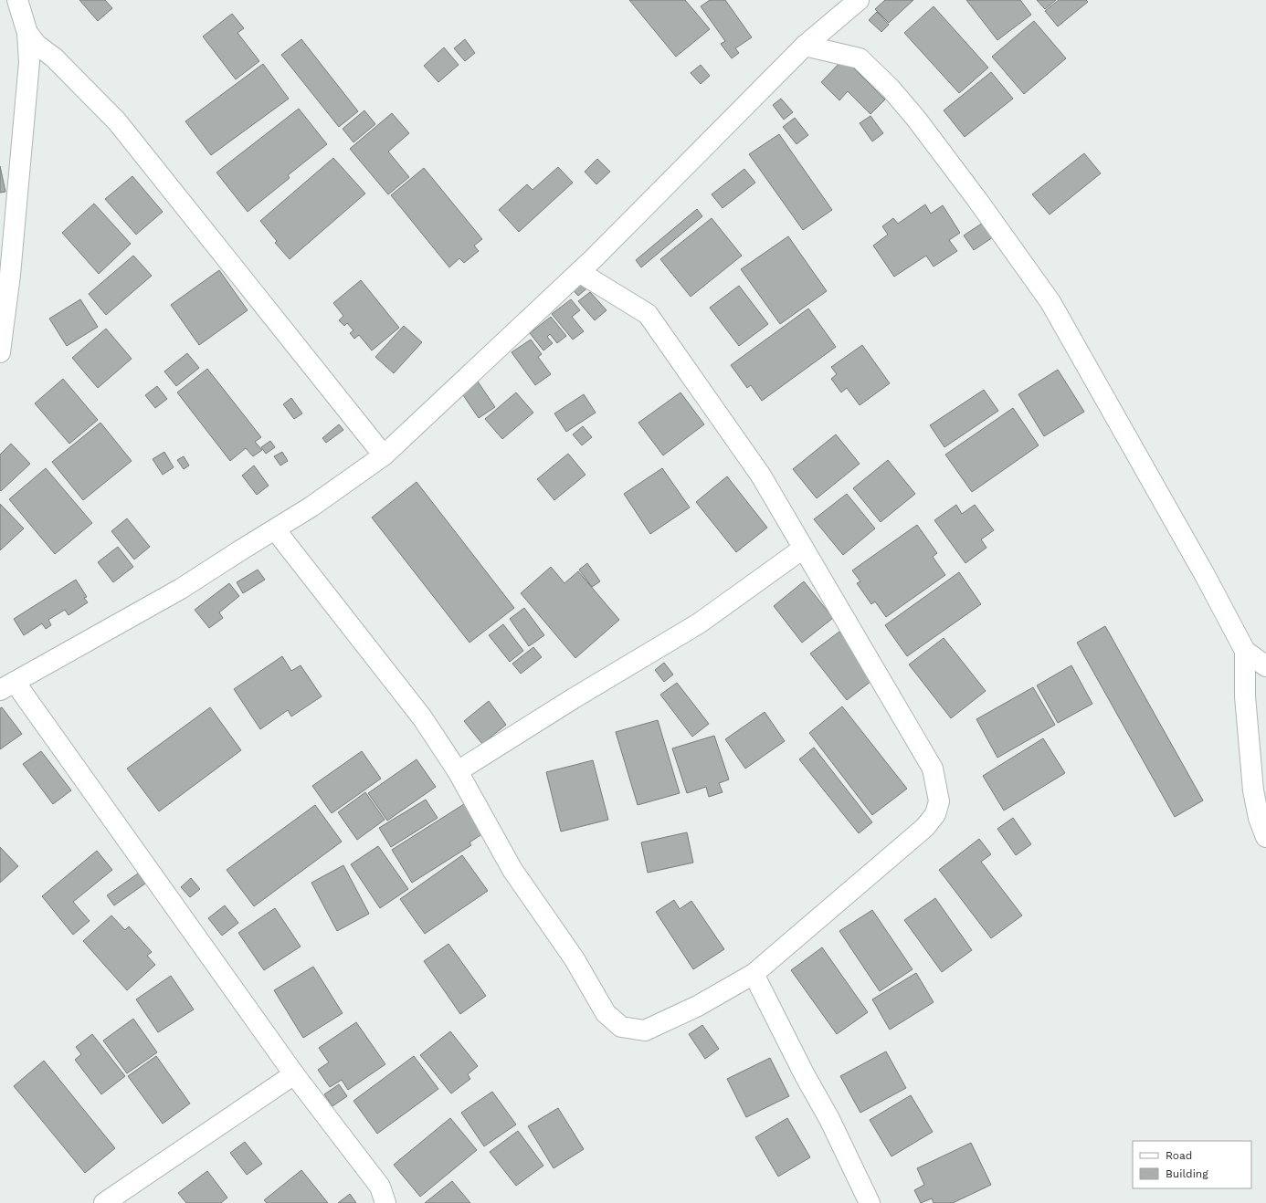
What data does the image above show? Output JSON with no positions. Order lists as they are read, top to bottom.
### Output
{
  "legend": ["Road", "Building"]
}
